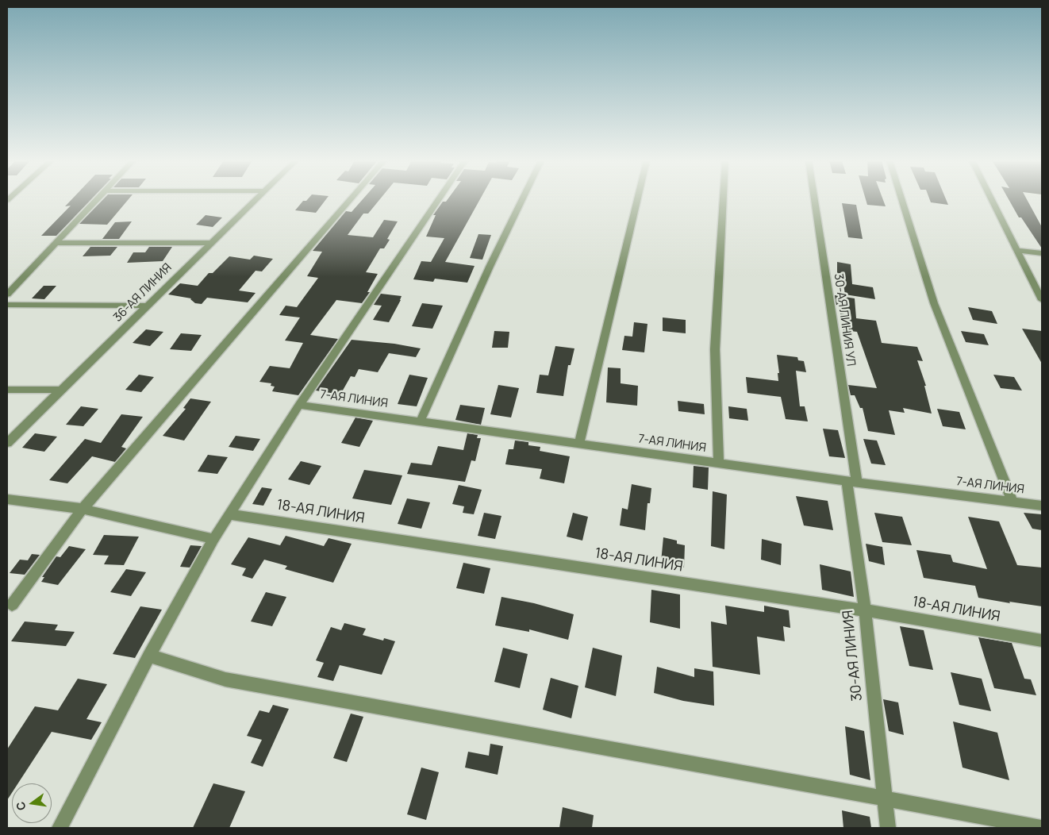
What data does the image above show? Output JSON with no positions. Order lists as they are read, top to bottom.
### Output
{
  "streets": {
    "street": [
      "36-АЯ ЛИНИЯ",
      "30-АЯ ЛИНИЯ УЛ",
      "7-АЯ ЛИНИЯ",
      "18-АЯ ЛИНИЯ",
      "30-АЯ ЛИНИЯ"
    ]
  },
  "crossings": [
    ["30-АЯ ЛИНИЯ УЛ", "7-АЯ ЛИНИЯ"],
    ["30-АЯ ЛИНИЯ УЛ", "30-АЯ ЛИНИЯ"],
    ["7-АЯ ЛИНИЯ", "30-АЯ ЛИНИЯ"],
    ["18-АЯ ЛИНИЯ", "30-АЯ ЛИНИЯ"]
  ],
  "north": "left"
}
